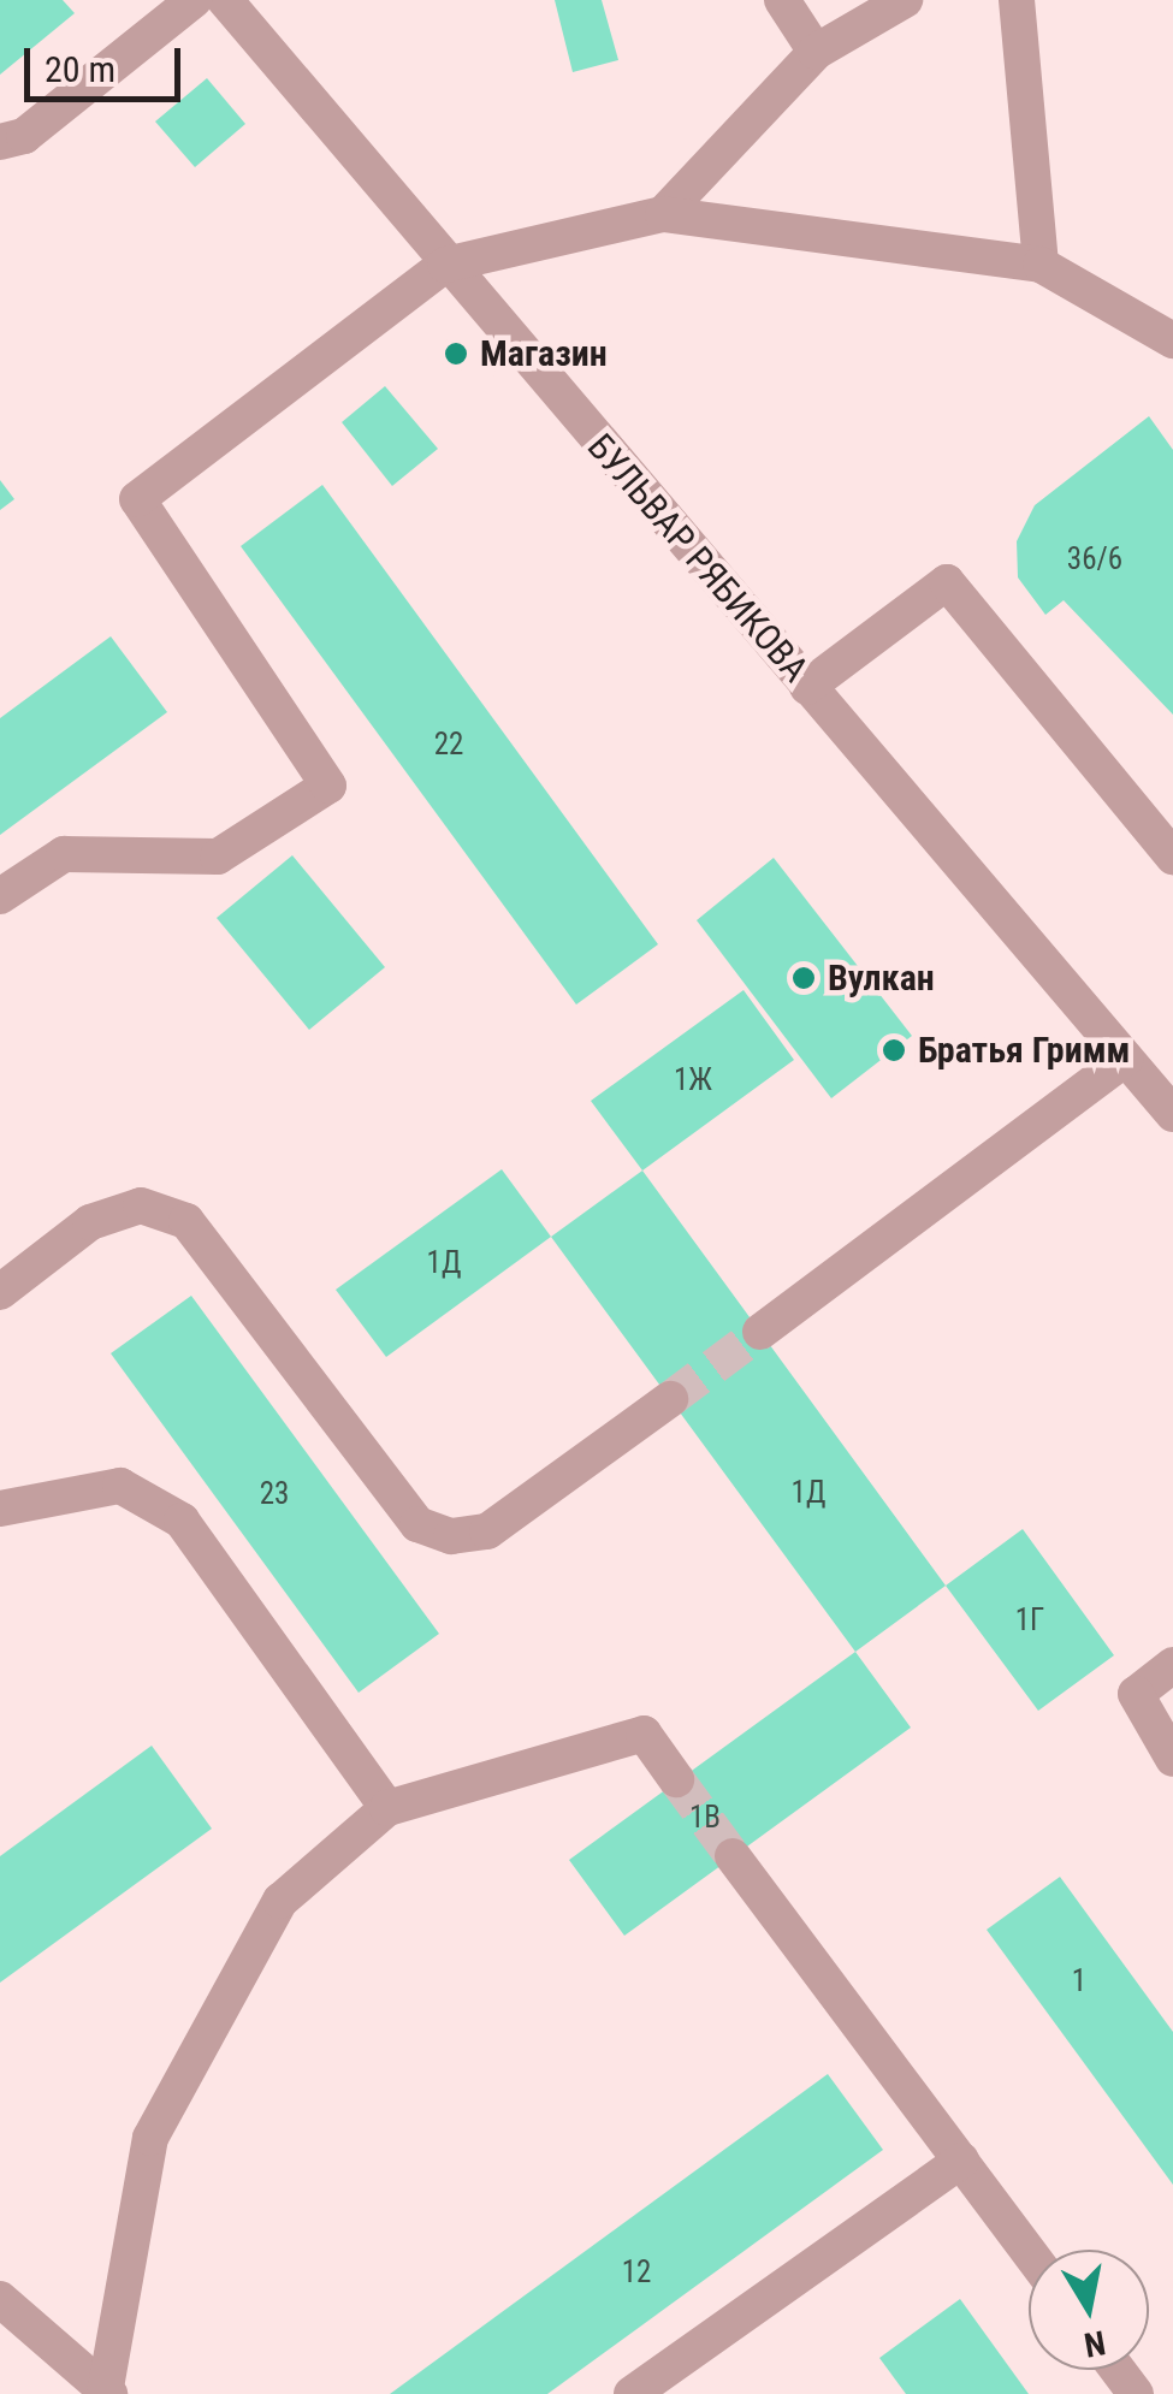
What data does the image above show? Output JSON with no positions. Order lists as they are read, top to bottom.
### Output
{
  "streets": {
    "street": ["БУЛЬВАР РЯБИКОВА"]
  },
  "places": ["Магазин", "Вулкан", "Братья Гримм"],
  "house_numbers": [
    "36/6",
    "22",
    "1Ж",
    "1Д",
    "1Д",
    "23",
    "1Г",
    "1В",
    "1",
    "12"
  ],
  "scale_bar": "20 m",
  "north": "bottom"
}
